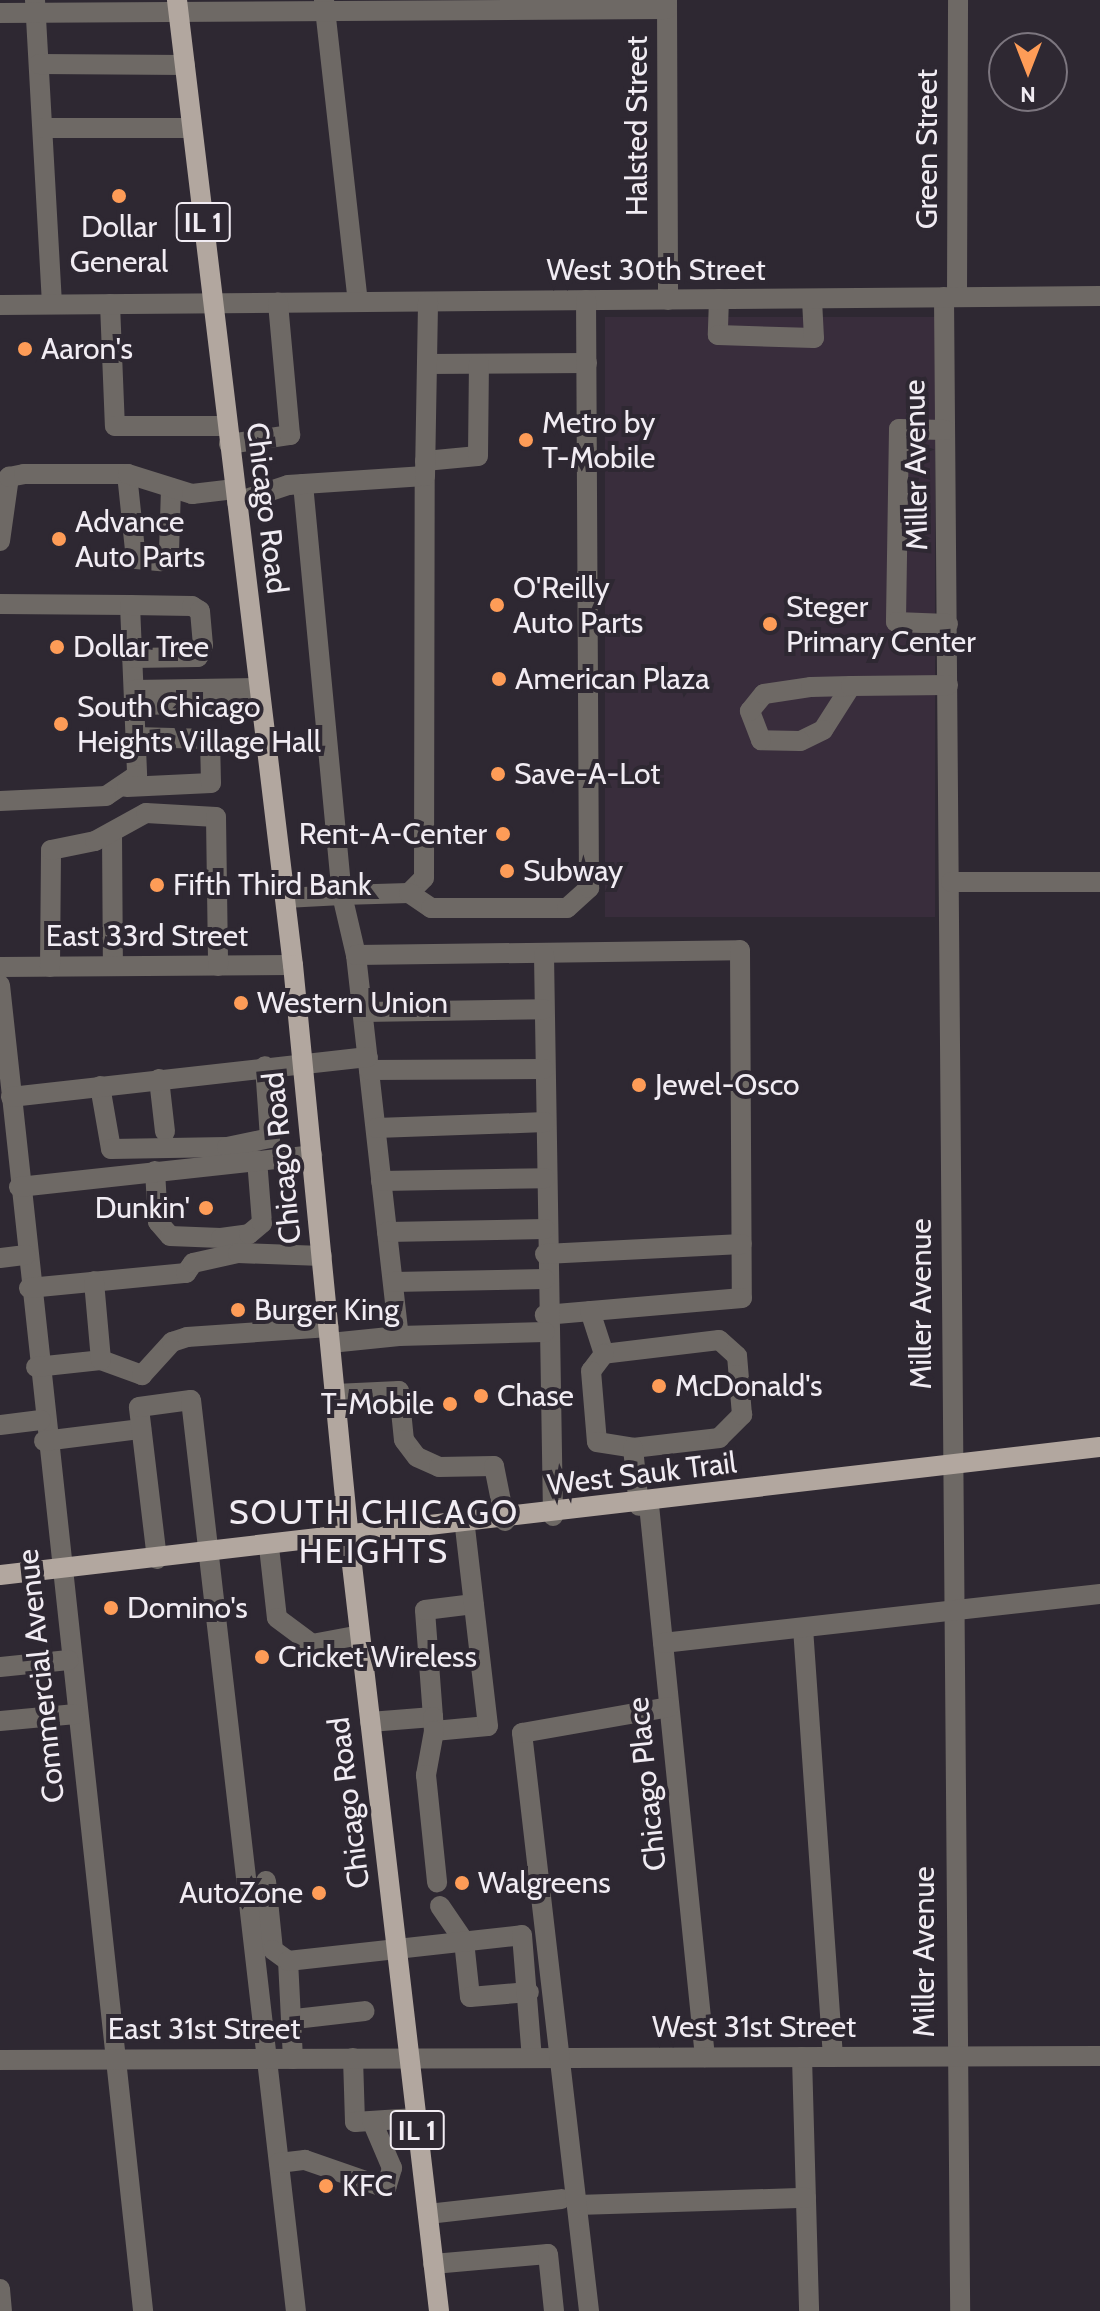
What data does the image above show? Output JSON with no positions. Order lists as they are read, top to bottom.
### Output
{
  "streets": {
    "main road": ["IL 1", "Chicago Road", "West Sauk Trail"],
    "street": [
      "Halsted Street",
      "Green Street",
      "West 30th Street",
      "Miller Avenue",
      "East 33rd Street",
      "Commercial Avenue",
      "Chicago Place",
      "West 31st Street",
      "East 31st Street"
    ]
  },
  "crossings": [
    ["Halsted Street", "West 30th Street"],
    ["Green Street", "West 30th Street"],
    ["Green Street", "Miller Avenue"],
    ["West 30th Street", "Miller Avenue"],
    ["West 30th Street", "Chicago Road"],
    ["Miller Avenue", "West Sauk Trail"],
    ["Miller Avenue", "West 31st Street"],
    ["Chicago Road", "East 33rd Street"],
    ["Chicago Road", "West Sauk Trail"],
    ["Chicago Road", "West 31st Street"],
    ["Chicago Road", "East 31st Street"],
    ["West Sauk Trail", "Commercial Avenue"],
    ["West Sauk Trail", "Chicago Place"],
    ["Commercial Avenue", "East 31st Street"],
    ["Chicago Place", "West 31st Street"],
    ["West 31st Street", "East 31st Street"]
  ],
  "districts": ["SOUTH CHICAGO HEIGHTS"],
  "places": [
    "Dollar General",
    "Aaron's",
    "Metro by T-Mobile",
    "Advance Auto Parts",
    "O'Reilly Auto Parts",
    "Steger Primary Center",
    "Dollar Tree",
    "American Plaza",
    "South Chicago Heights Village Hall",
    "Save-A-Lot",
    "Rent-A-Center",
    "Subway",
    "Fifth Third Bank",
    "Western Union",
    "Jewel-Osco",
    "Dunkin'",
    "Burger King",
    "McDonald's",
    "Chase",
    "T-Mobile",
    "Domino's",
    "Cricket Wireless",
    "Walgreens",
    "AutoZone",
    "KFC"
  ],
  "north": "bottom"
}
